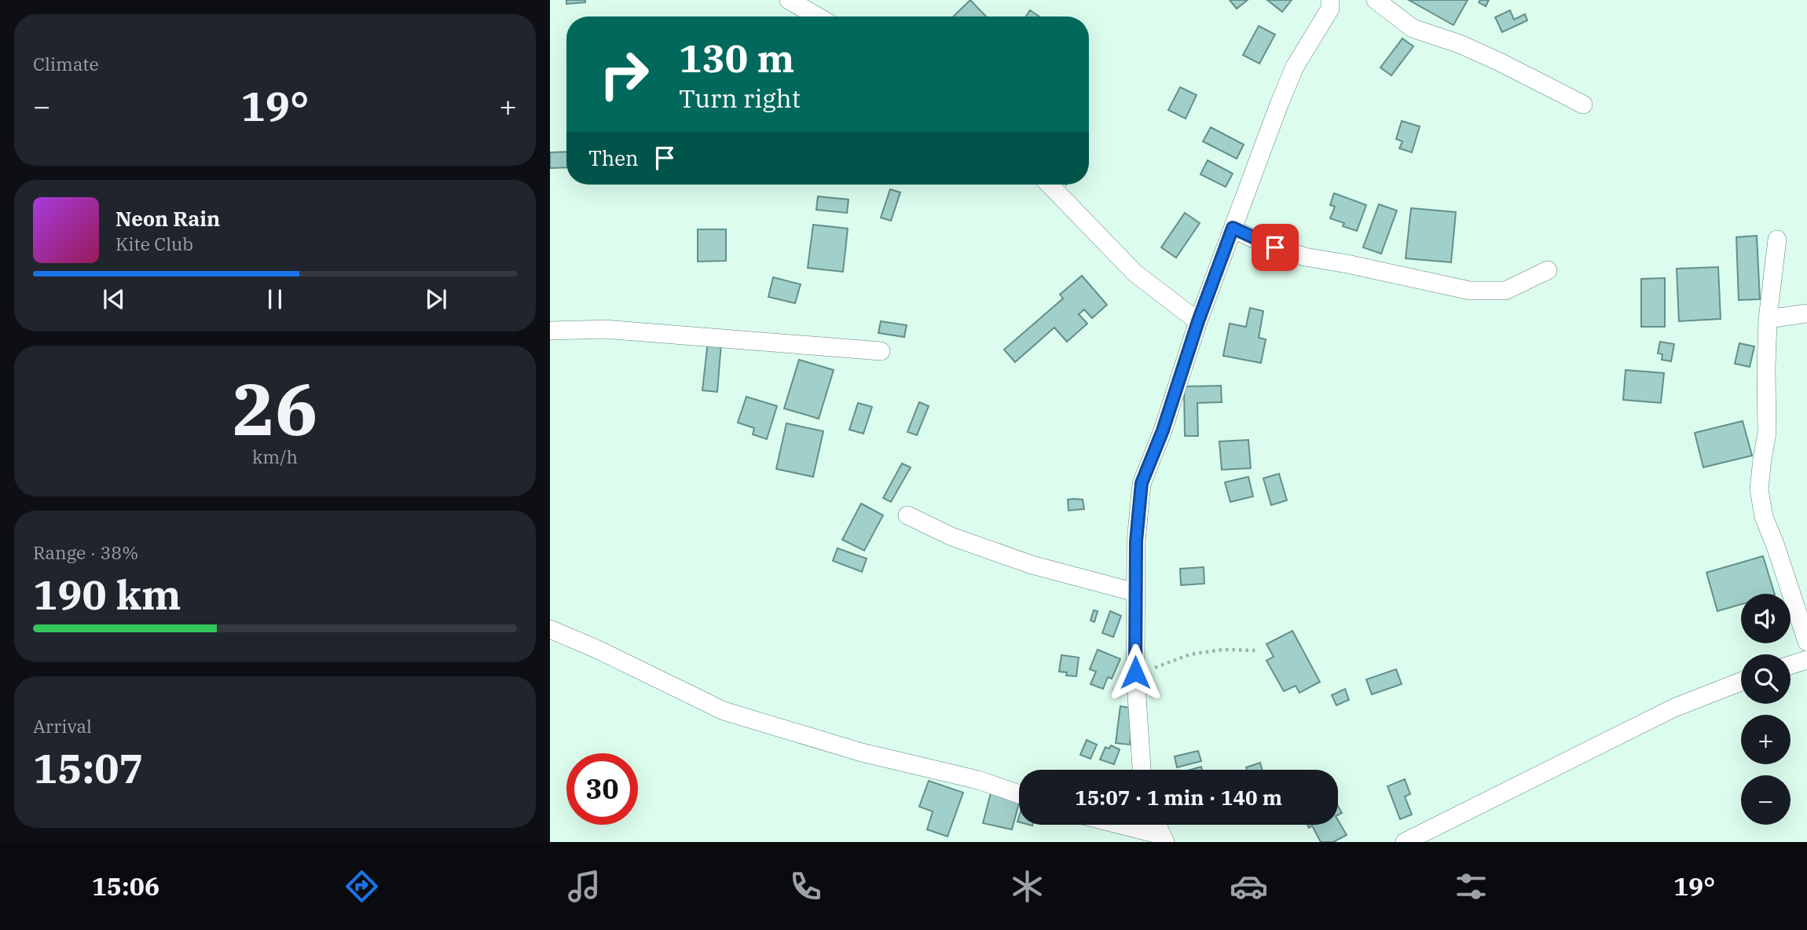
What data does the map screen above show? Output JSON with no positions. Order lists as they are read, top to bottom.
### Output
{
  "page": {
    "tile": [
      "Climate",
      ["26", "km/h"],
      ["Range · 38%", "190 km"],
      ["Arrival", "15:07"]
    ],
    "turn": ["130 m", "Turn right"],
    "heat": ["−", "19°", "+"],
    "then": "Then",
    "song": ["Neon Rain", "Kite Club"],
    "map_buttons": ["+", "−"],
    "limit": "30",
    "trip": "15:07 · 1 min · 140 m",
    "tabs": ["15:06", "19°"]
  }
}
